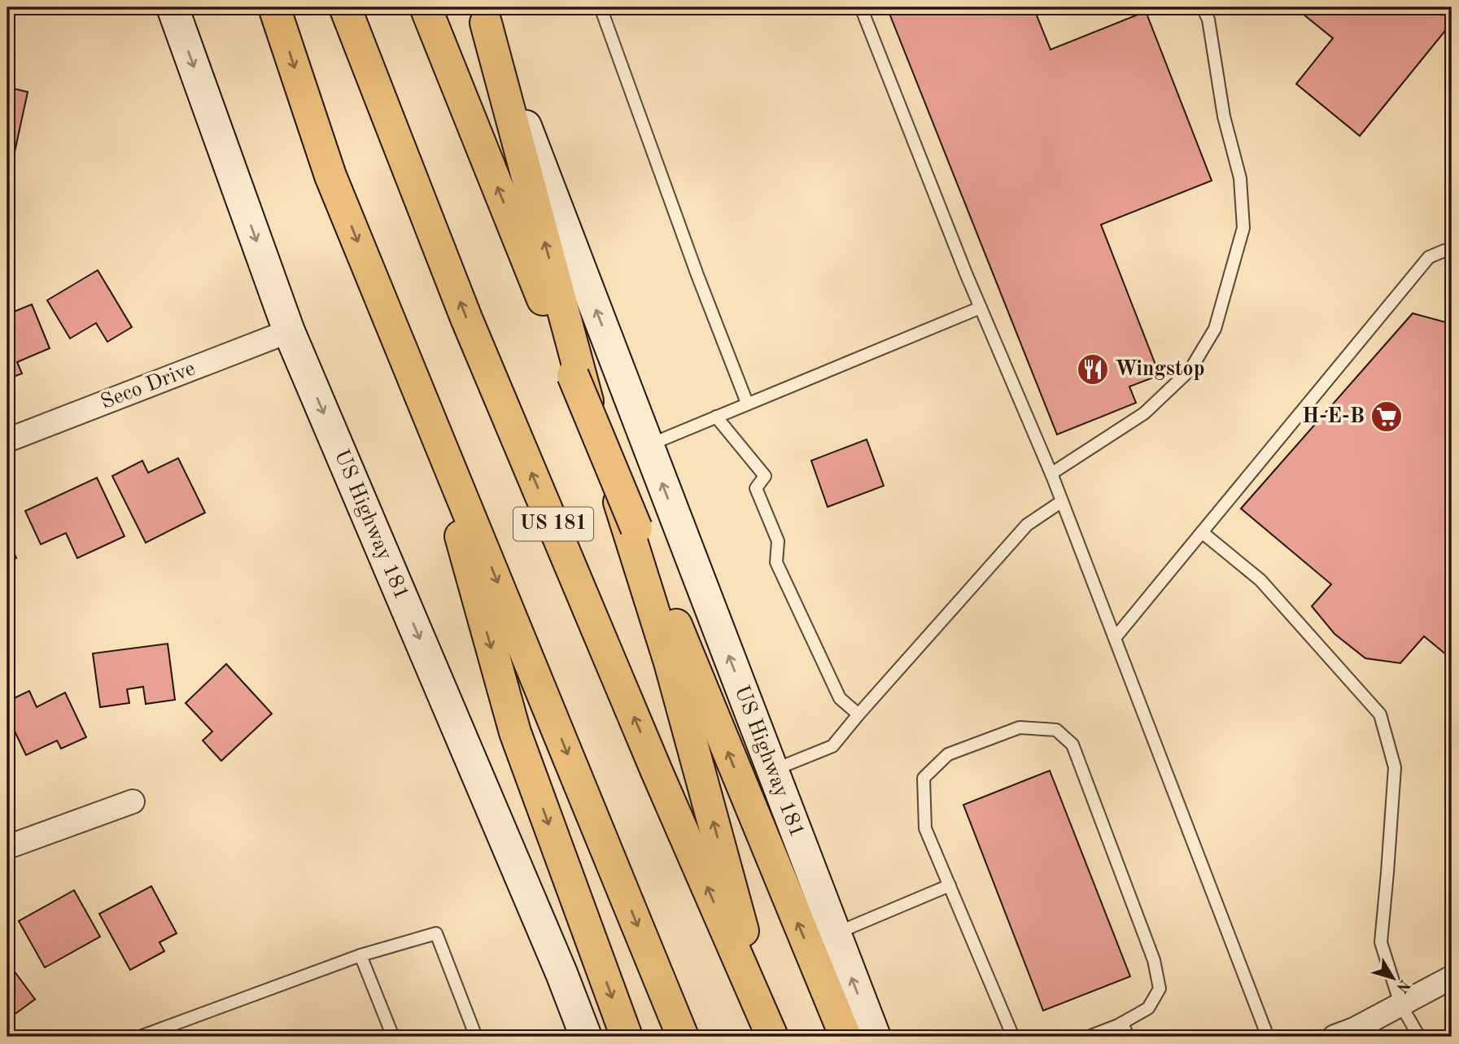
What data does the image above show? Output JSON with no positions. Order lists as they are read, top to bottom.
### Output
{
  "streets": {
    "highway": ["US 181"],
    "main road": ["US Highway 181"],
    "street": ["Seco Drive"]
  },
  "crossings": [
    ["Seco Drive", "US Highway 181"]
  ],
  "places": {
    "restaurant": ["Wingstop"],
    "supermarket": ["H-E-B"]
  },
  "north": "bottom right"
}
